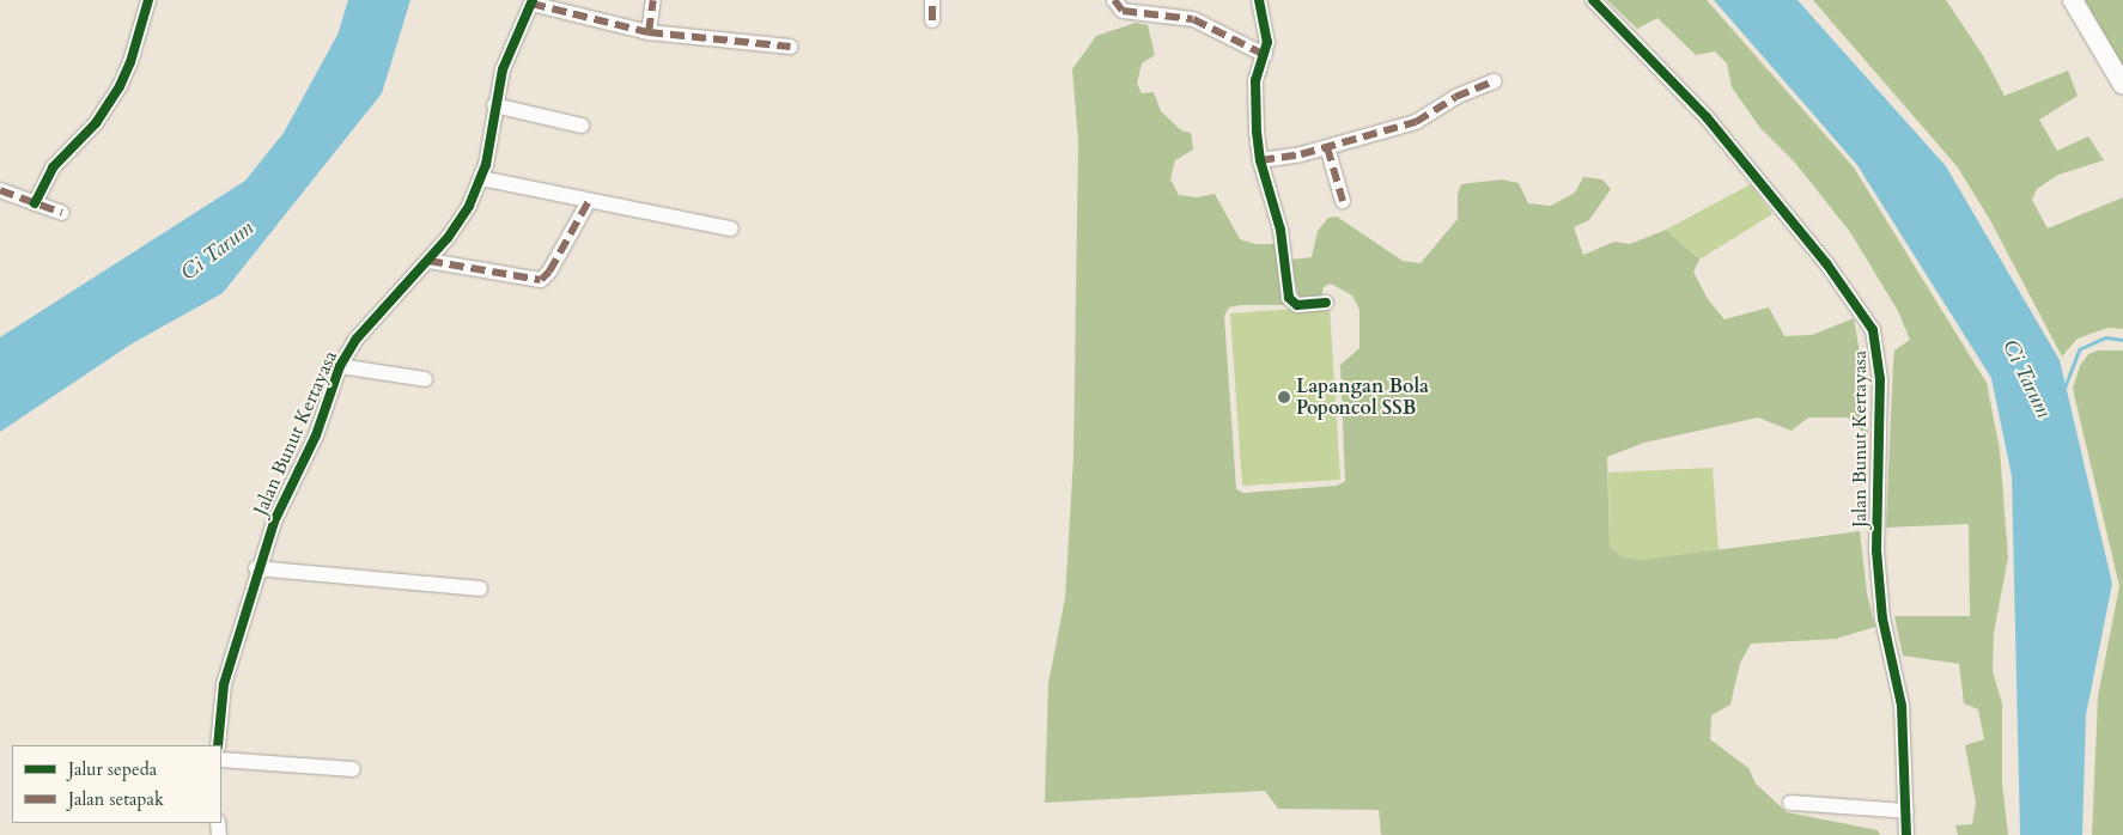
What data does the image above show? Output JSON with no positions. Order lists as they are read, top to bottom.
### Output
{
  "streets": {
    "street": ["Jalan Bunut Kertayasa"]
  },
  "water": ["Ci Tarum"],
  "places": ["Lapangan Bola Poponcol SSB"],
  "legend": ["Jalur sepeda", "Jalan setapak"]
}
